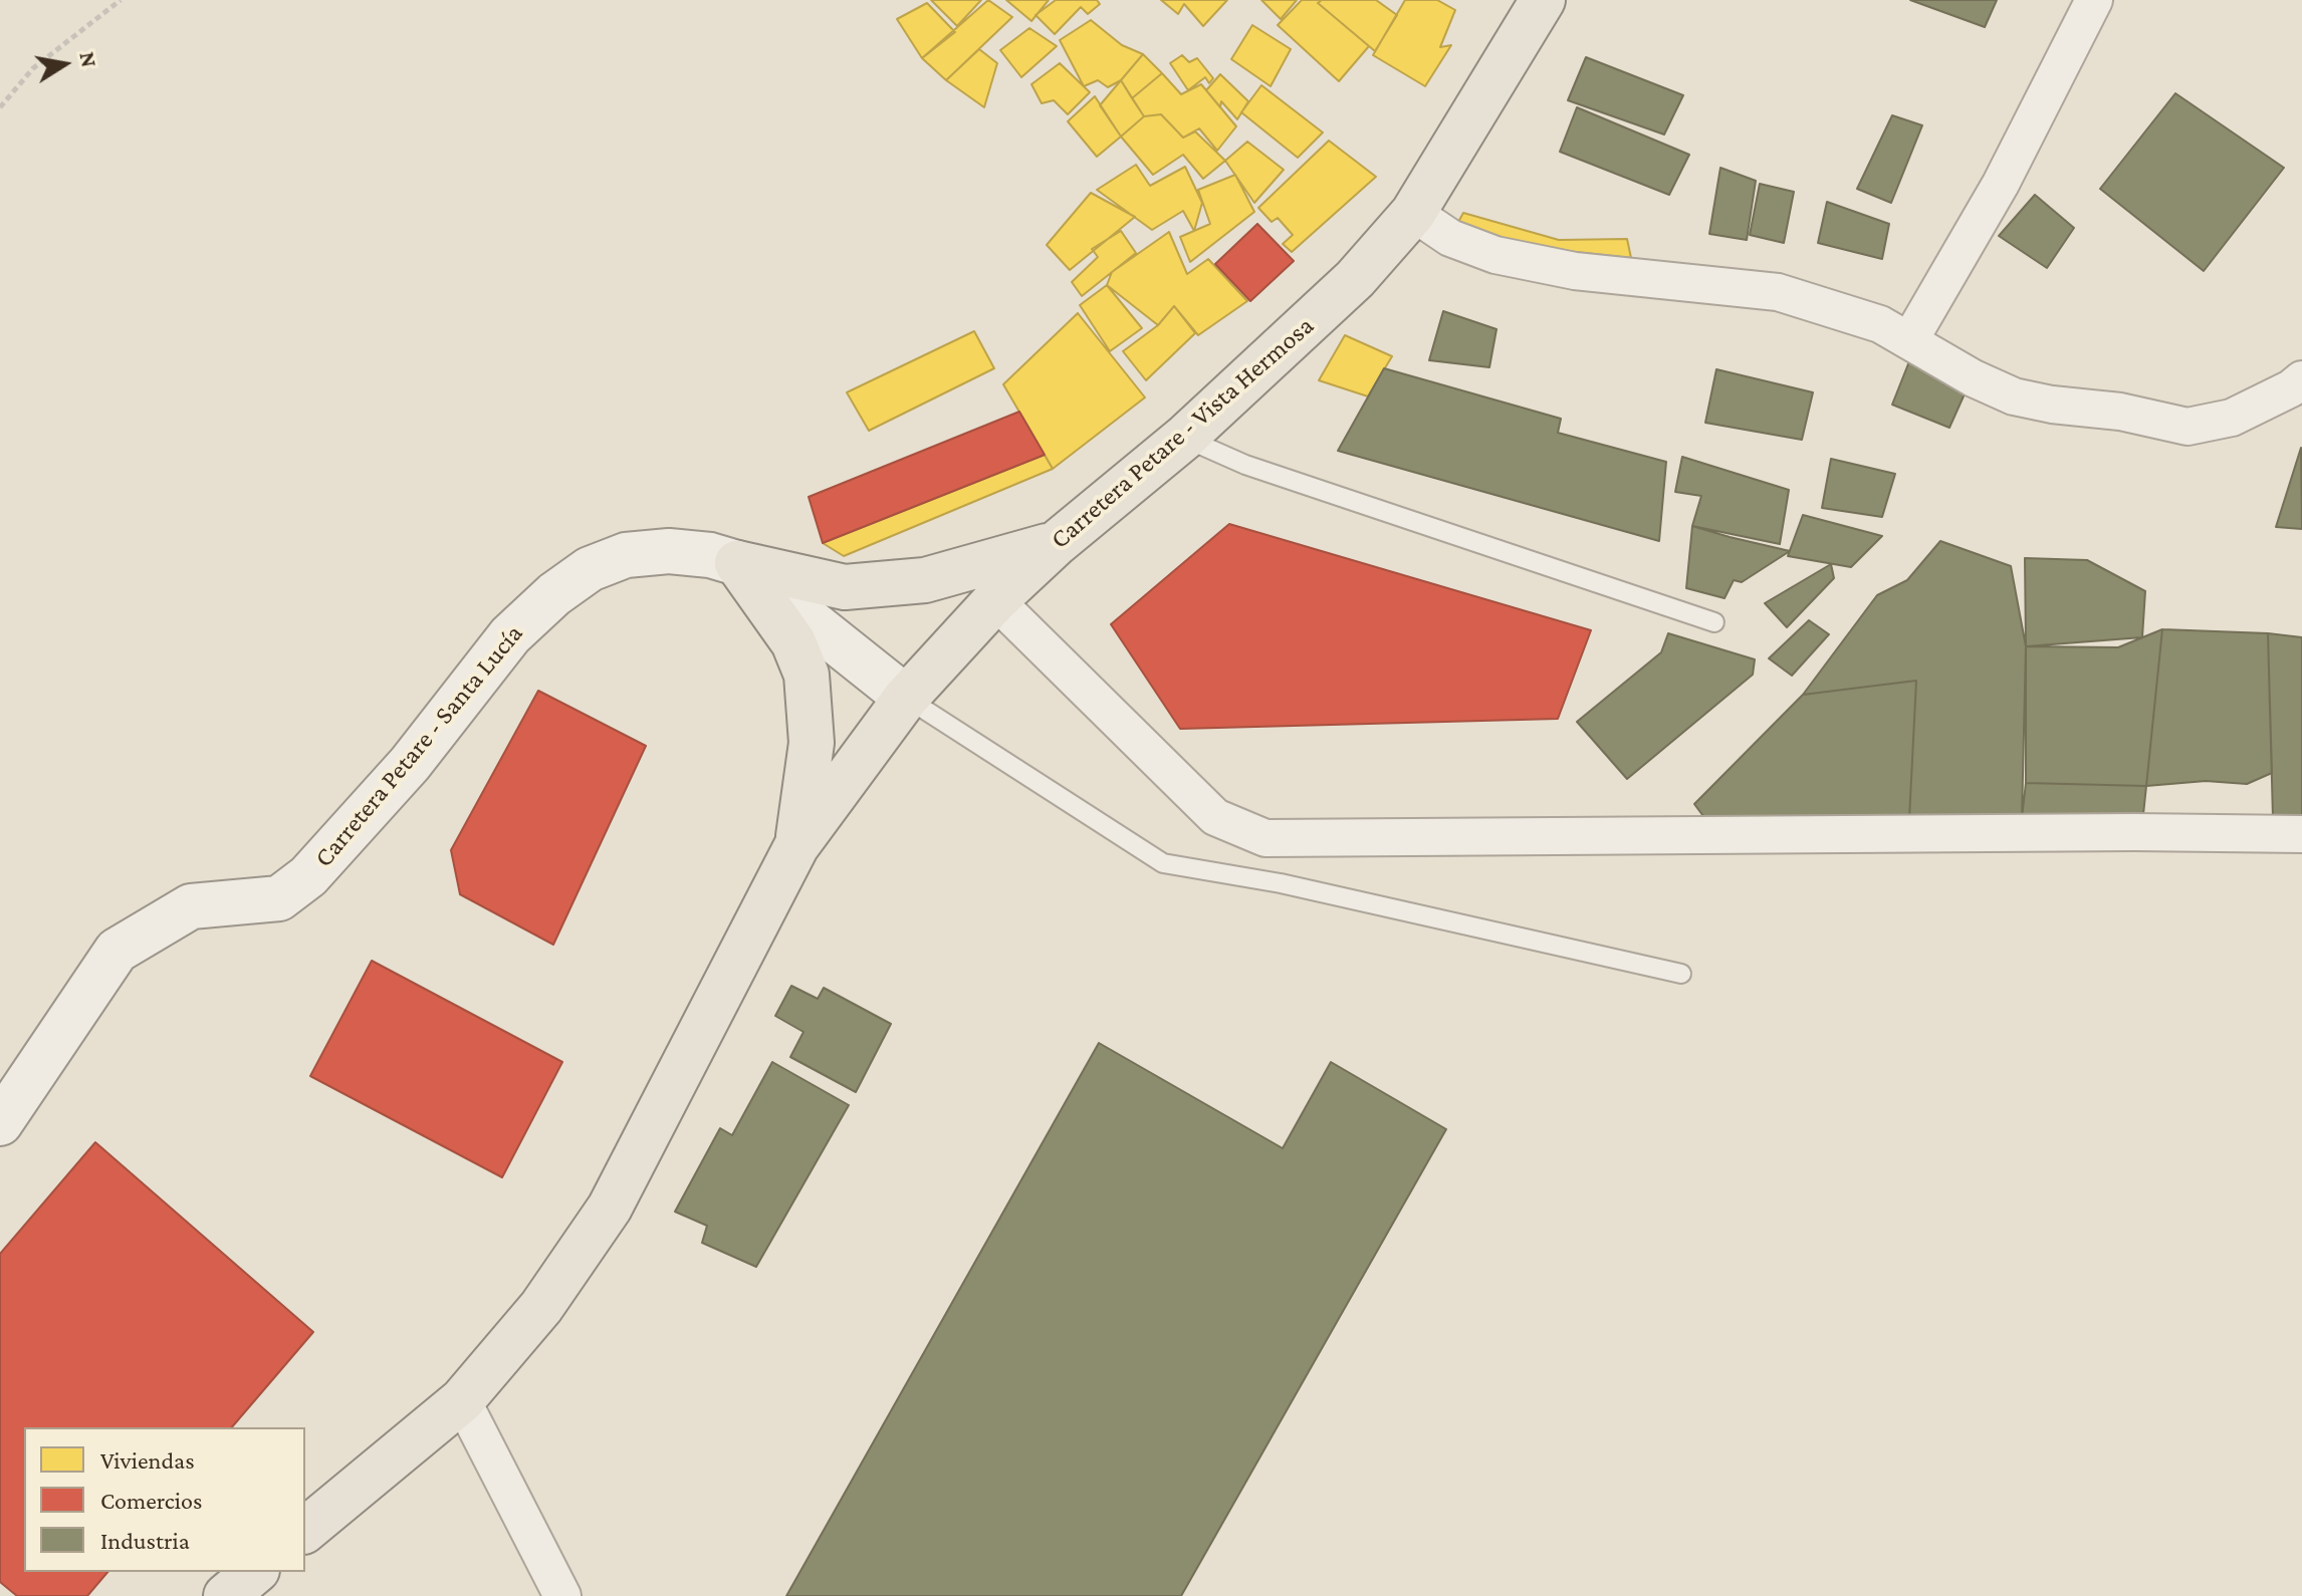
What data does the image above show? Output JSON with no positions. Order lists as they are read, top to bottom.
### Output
{
  "streets": {
    "main road": ["Carretera Petare - Vista Hermosa"],
    "street": ["Carretera Petare - Santa Lucía"]
  },
  "legend": ["Viviendas", "Comercios", "Industria"],
  "north": "right"
}
